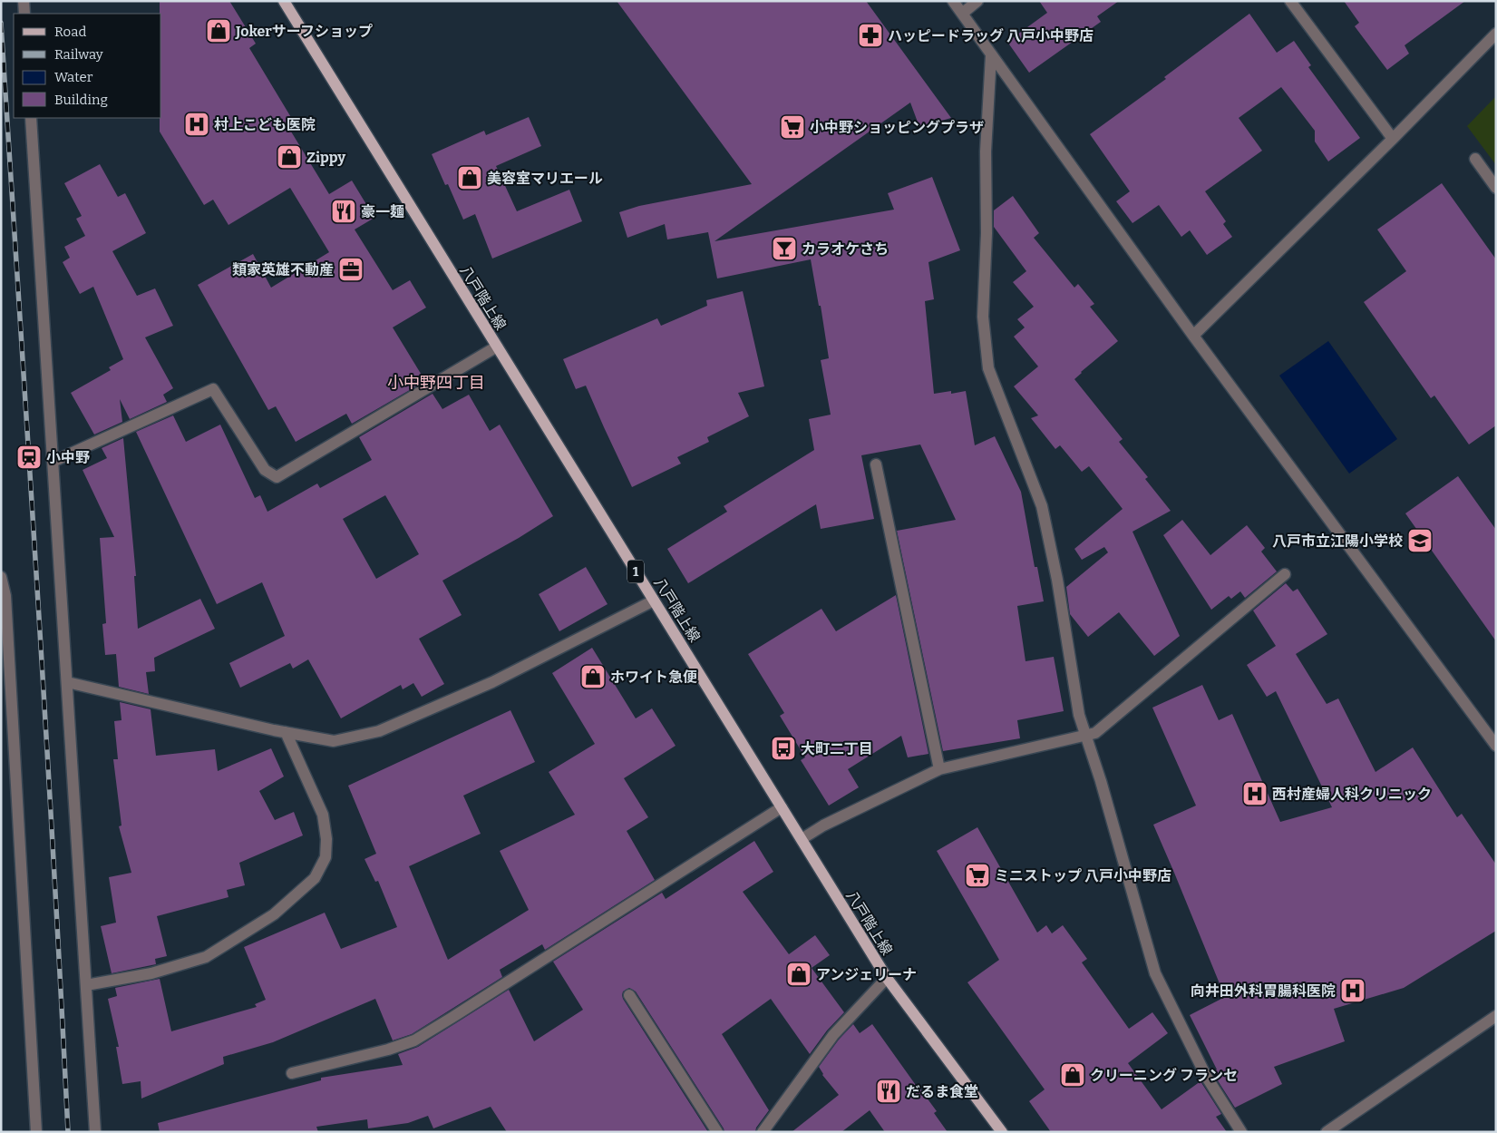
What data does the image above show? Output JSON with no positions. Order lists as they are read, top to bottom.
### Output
{
  "streets": {
    "main road": ["八戸階上線", "1"]
  },
  "districts": ["小中野四丁目"],
  "places": {
    "shop": [
      "Jokerサーフショップ",
      "Zippy",
      "美容室マリエール",
      "ホワイト急便",
      "アンジェリーナ",
      "クリーニング フランセ"
    ],
    "pharmacy": ["ハッピードラッグ 八戸小中野店"],
    "hospital": ["村上こども医院", "西村産婦人科クリニック", "向井田外科胃腸科医院"],
    "supermarket": ["小中野ショッピングプラザ", "ミニストップ 八戸小中野店"],
    "restaurant": ["豪一麺", "だるま食堂"],
    "bar": ["カラオケさち"],
    "office": ["類家英雄不動産"],
    "station": ["小中野"],
    "school or university": ["八戸市立江陽小学校"],
    "bus stop": ["大町二丁目"]
  },
  "legend": [
    "Road",
    "Railway",
    "Water",
    "Building"
  ]
}
